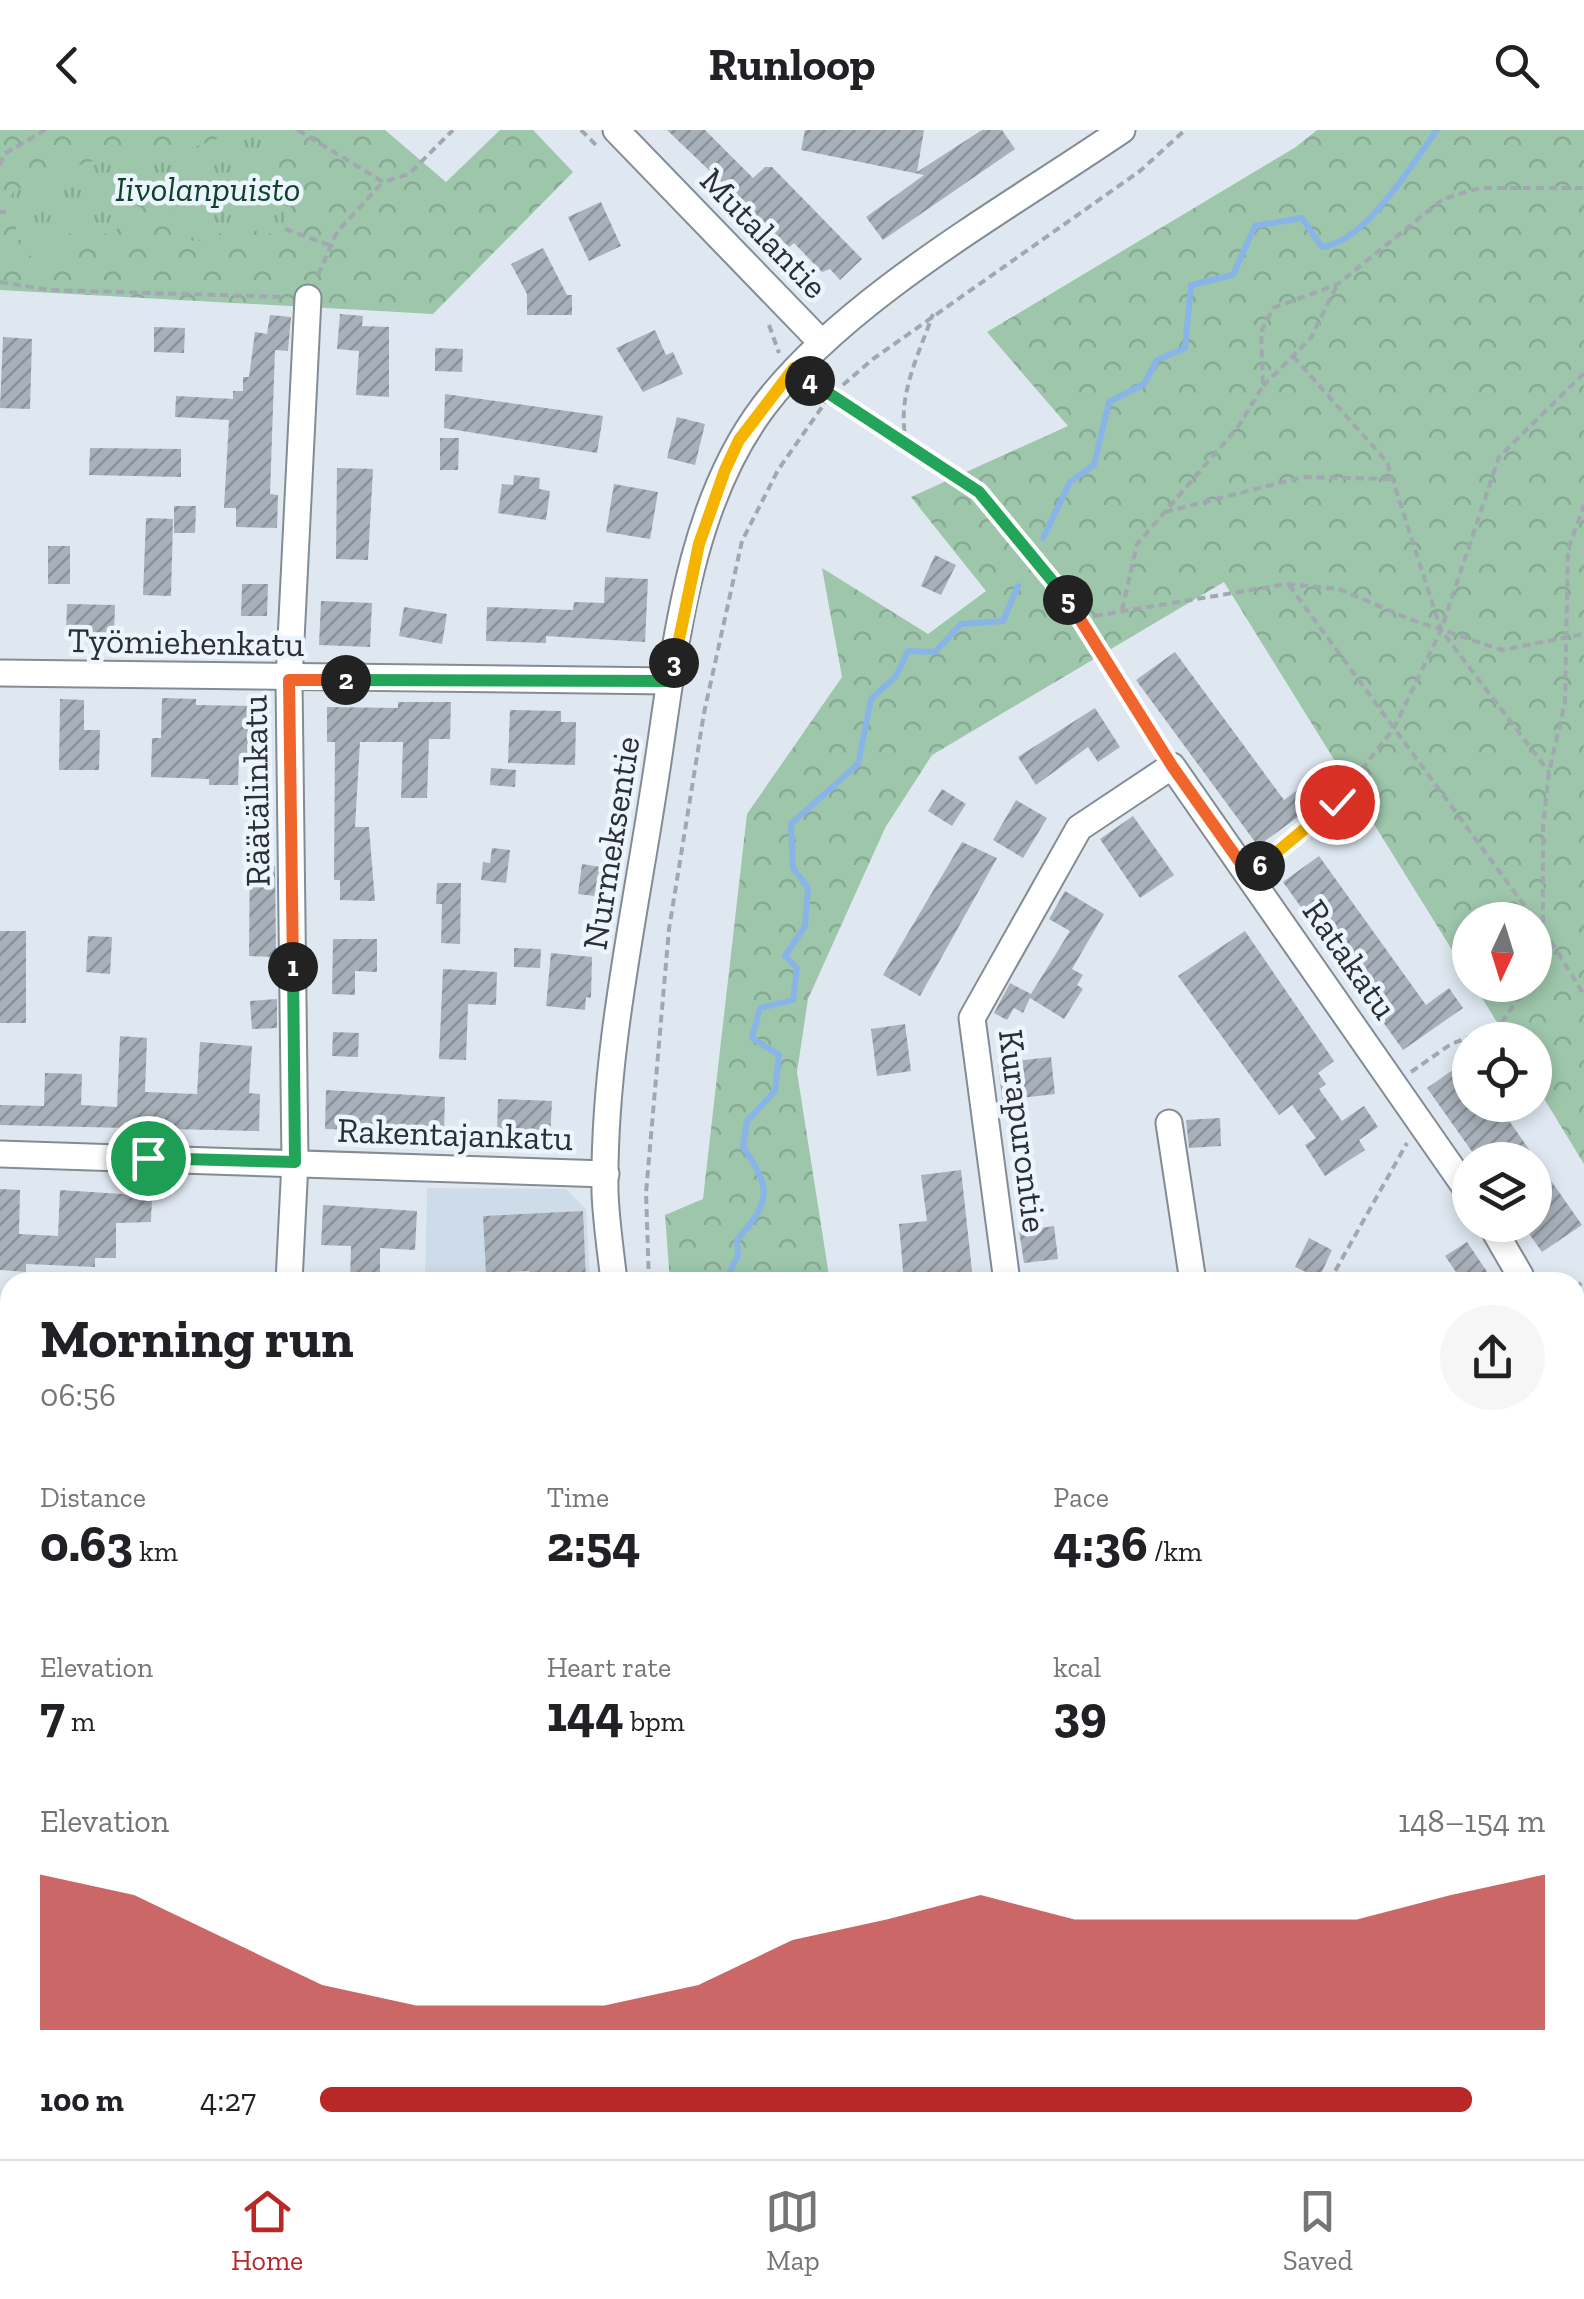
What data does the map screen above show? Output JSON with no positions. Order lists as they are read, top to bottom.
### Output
{
  "streets": {
    "street": [
      "Mutalantie",
      "Työmiehenkatu",
      "Räätälinkatu",
      "Nurmeksentie",
      "Ratakatu",
      "Kurapurontie",
      "Rakentajankatu"
    ]
  },
  "crossings": [
    ["Mutalantie", "Nurmeksentie"],
    ["Työmiehenkatu", "Räätälinkatu"],
    ["Työmiehenkatu", "Nurmeksentie"],
    ["Räätälinkatu", "Rakentajankatu"],
    ["Nurmeksentie", "Rakentajankatu"],
    ["Ratakatu", "Kurapurontie"]
  ],
  "parks": ["Iivolanpuisto"],
  "north": "bottom",
  "page": {
    "header": "Runloop",
    "pins": [
      "4",
      "5",
      "3",
      "2",
      "6",
      "1"
    ],
    "heading": ["Morning run", "06:56"],
    "stats": [
      ["Distance", "0.63 km"],
      ["Time", "2:54"],
      ["Pace", "4:36 /km"],
      ["Elevation", "7 m"],
      ["Heart rate", "144 bpm"],
      ["kcal", "39"]
    ],
    "chart": ["Elevation", "148–154 m"],
    "list": [
      {
        "name": "100 m",
        "note": "4:27"
      }
    ],
    "tabs": ["Home", "Map", "Saved"]
  }
}
